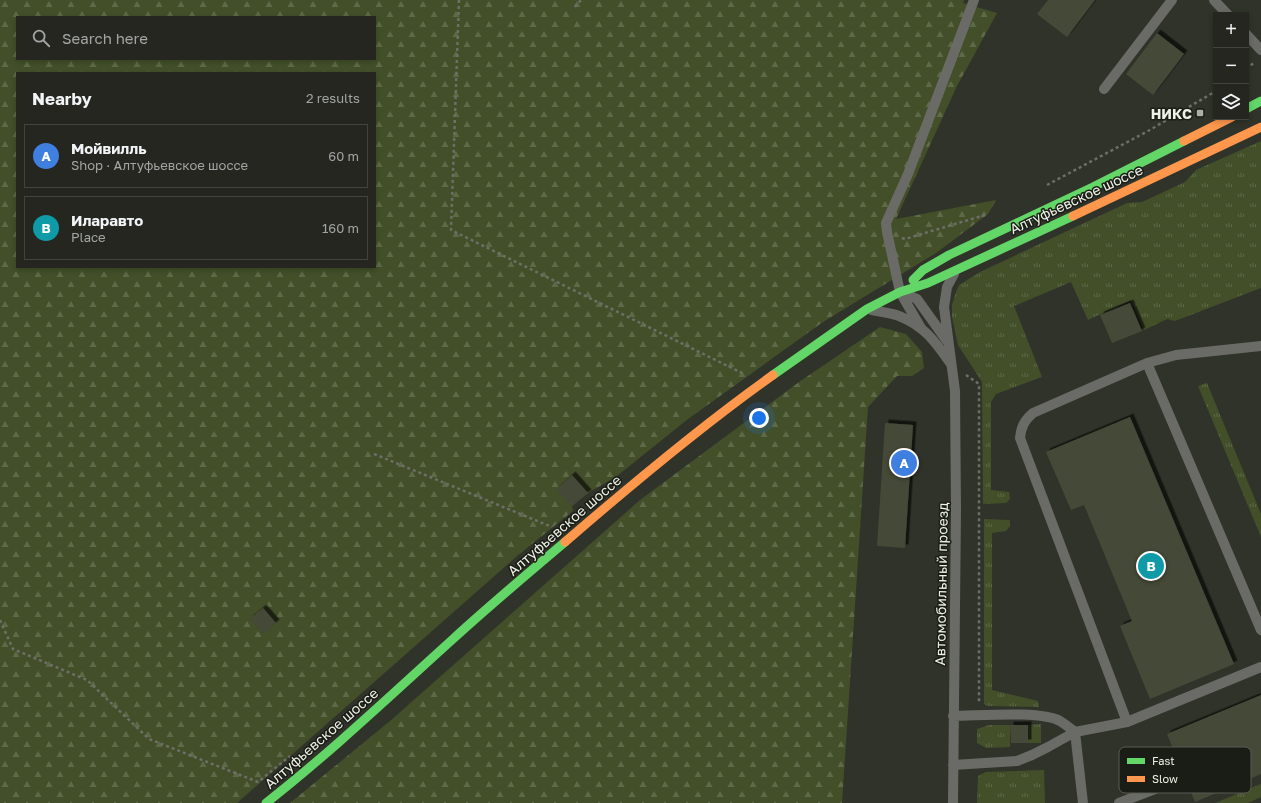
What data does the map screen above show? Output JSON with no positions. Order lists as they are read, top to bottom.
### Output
{
  "streets": {
    "street": ["Алтуфьевское шоссе"],
    "lane": ["Автомобильный проезд"]
  },
  "crossings": [
    ["Алтуфьевское шоссе", "Автомобильный проезд"]
  ],
  "places": {
    "transit": ["НИКС"]
  },
  "legend": ["Fast", "Slow"],
  "page": {
    "map_buttons": ["+", "−"],
    "search": "Search here",
    "heading": ["Nearby", "2 results"],
    "list": [
      {
        "mark": "A",
        "name": "Мойвилль",
        "note": "Shop · Алтуфьевское шоссе",
        "value": "60 m"
      },
      {
        "mark": "B",
        "name": "Иларавто",
        "note": "Place",
        "value": "160 m"
      }
    ],
    "pins": ["A", "B"]
  }
}
